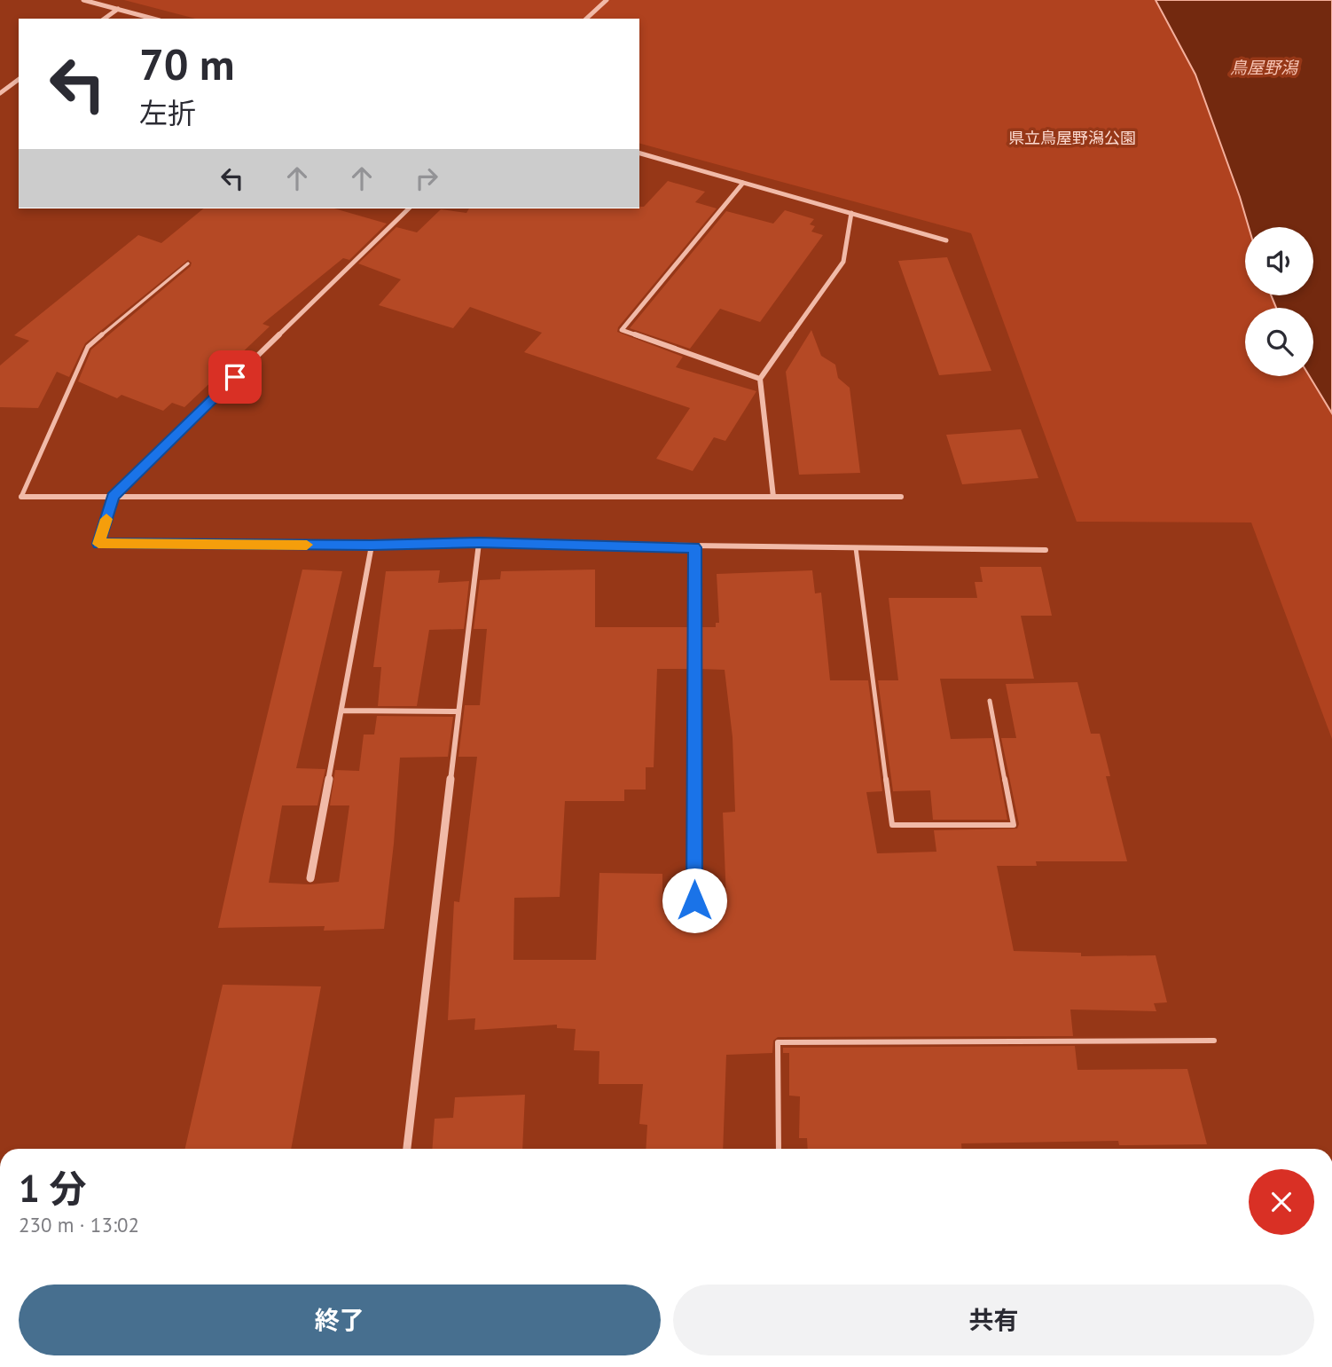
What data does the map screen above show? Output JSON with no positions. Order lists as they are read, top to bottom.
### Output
{
  "water": ["鳥屋野潟"],
  "parks": ["県立鳥屋野潟公園"],
  "page": {
    "turn": ["70 m", "左折"],
    "heading": ["1 分", "230 m · 13:02"],
    "buttons": ["終了", "共有"]
  }
}
